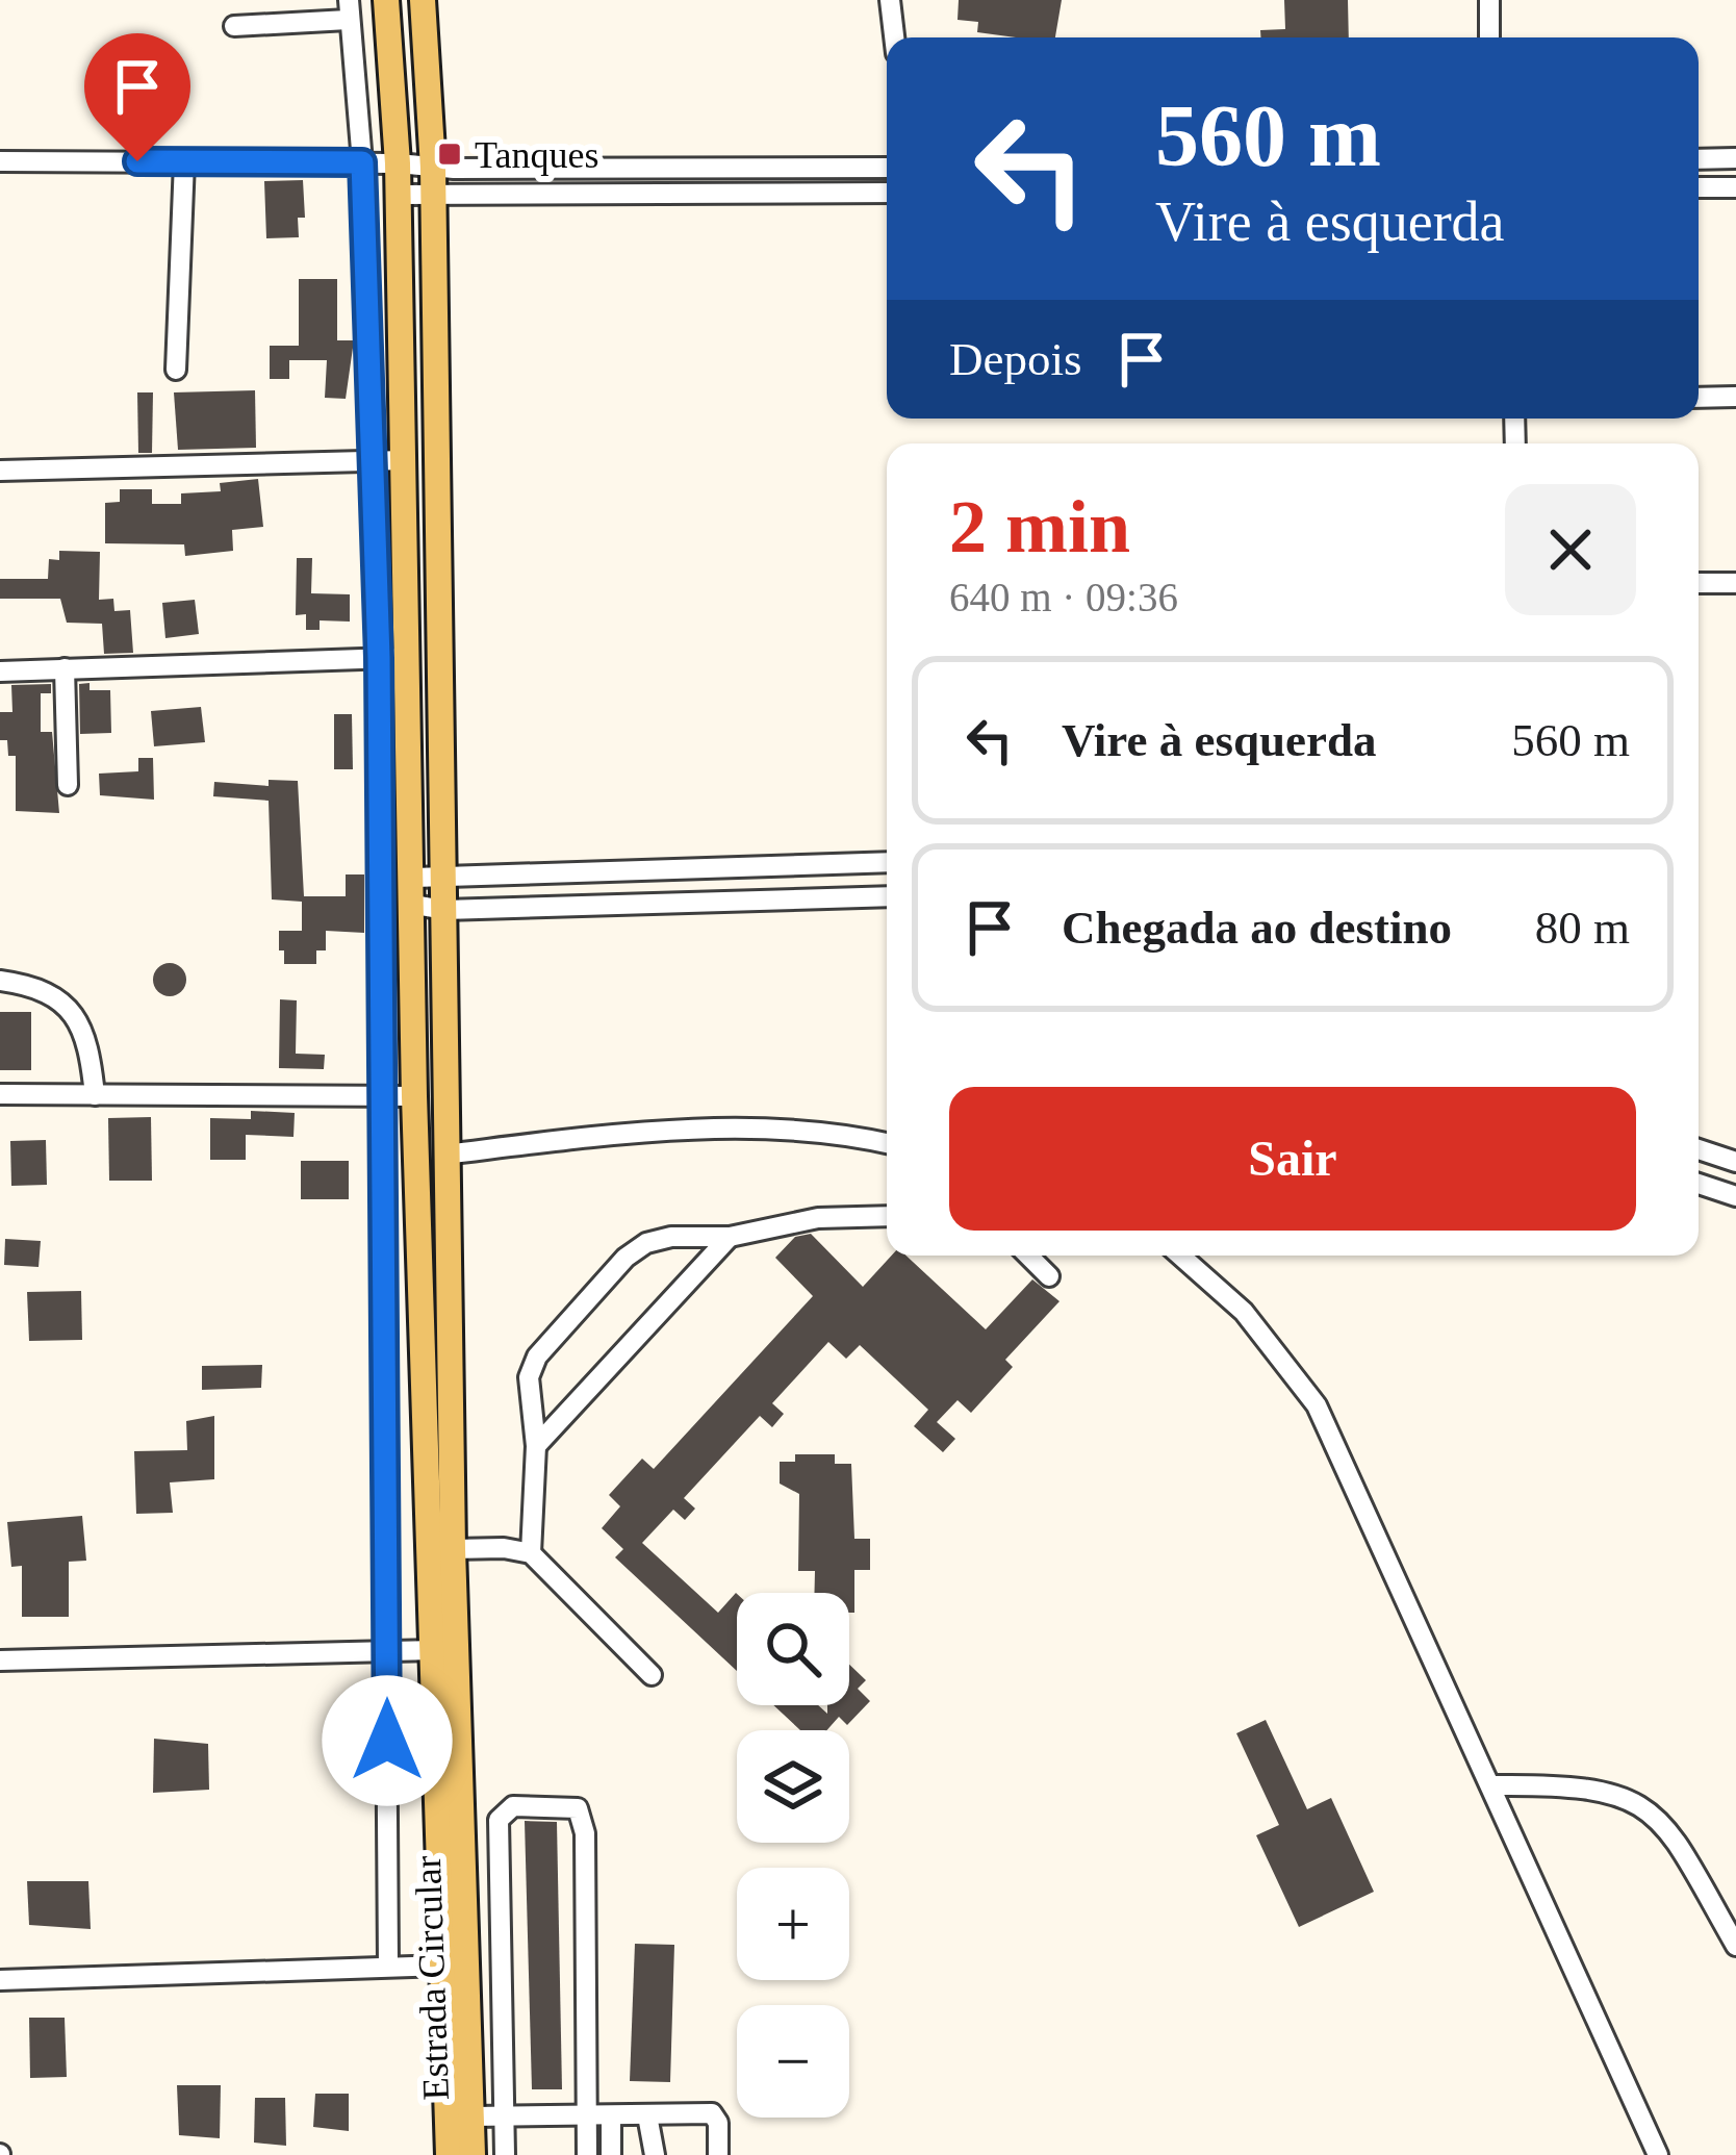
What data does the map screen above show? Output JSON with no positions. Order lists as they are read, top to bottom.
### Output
{
  "streets": {
    "main road": ["Estrada Circular"]
  },
  "places": {
    "transit": ["Tanques"]
  },
  "page": {
    "turn": ["560 m", "Vire à esquerda"],
    "then": "Depois",
    "heading": ["2 min", "640 m · 09:36"],
    "list": [
      {
        "name": "Vire à esquerda",
        "value": "560 m"
      },
      {
        "name": "Chegada ao destino",
        "value": "80 m"
      }
    ],
    "buttons": "Sair",
    "map_buttons": ["+", "−"]
  }
}
